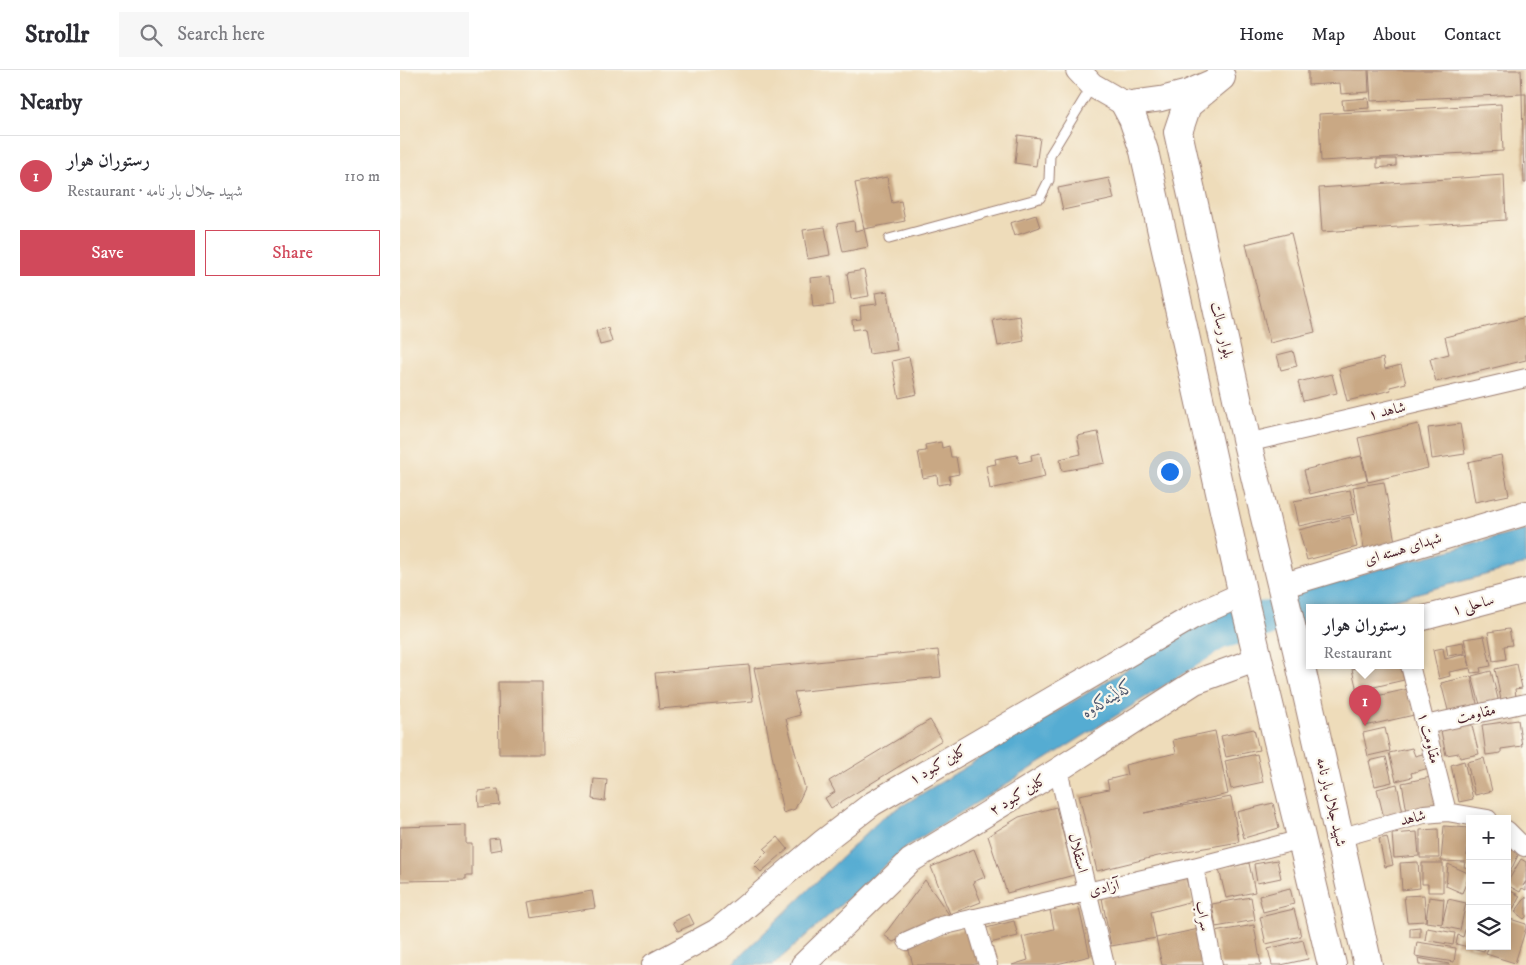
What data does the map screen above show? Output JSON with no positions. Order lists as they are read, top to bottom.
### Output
{
  "streets": {
    "main road": ["بلوار رسالت", "شهید جلال بار نامه"],
    "street": [
      "شاهد ۱",
      "شهدای هسته ای",
      "ساحلی ۱",
      "مقاومت",
      "مقاومت ۱",
      "کلین کبود ۱",
      "کلین کبود ۲",
      "شاهد",
      "استقلال",
      "آزادی",
      "سراب"
    ]
  },
  "crossings": [
    ["بلوار رسالت", "شاهد ۱"],
    ["بلوار رسالت", "شهدای هسته ای"],
    ["بلوار رسالت", "شهید جلال بار نامه"],
    ["شهدای هسته ای", "شهید جلال بار نامه"],
    ["مقاومت", "مقاومت ۱"],
    ["مقاومت ۱", "شاهد"],
    ["کلین کبود ۲", "استقلال"],
    ["شهید جلال بار نامه", "شاهد"],
    ["استقلال", "آزادی"],
    ["آزادی", "سراب"]
  ],
  "water": ["کەڵینەکەوە"],
  "page": {
    "header": "Strollr",
    "search": "Search here",
    "nav": [
      "Home",
      "Map",
      "About",
      "Contact"
    ],
    "heading": "Nearby",
    "list": [
      {
        "mark": "1",
        "name": "رستوران هوار",
        "note": "Restaurant · شهید جلال بار نامه",
        "value": "110 m"
      }
    ],
    "buttons": ["Save", "Share"],
    "popup": ["رستوران هوار", "Restaurant"],
    "pins": "1",
    "map_buttons": ["+", "−"]
  }
}
